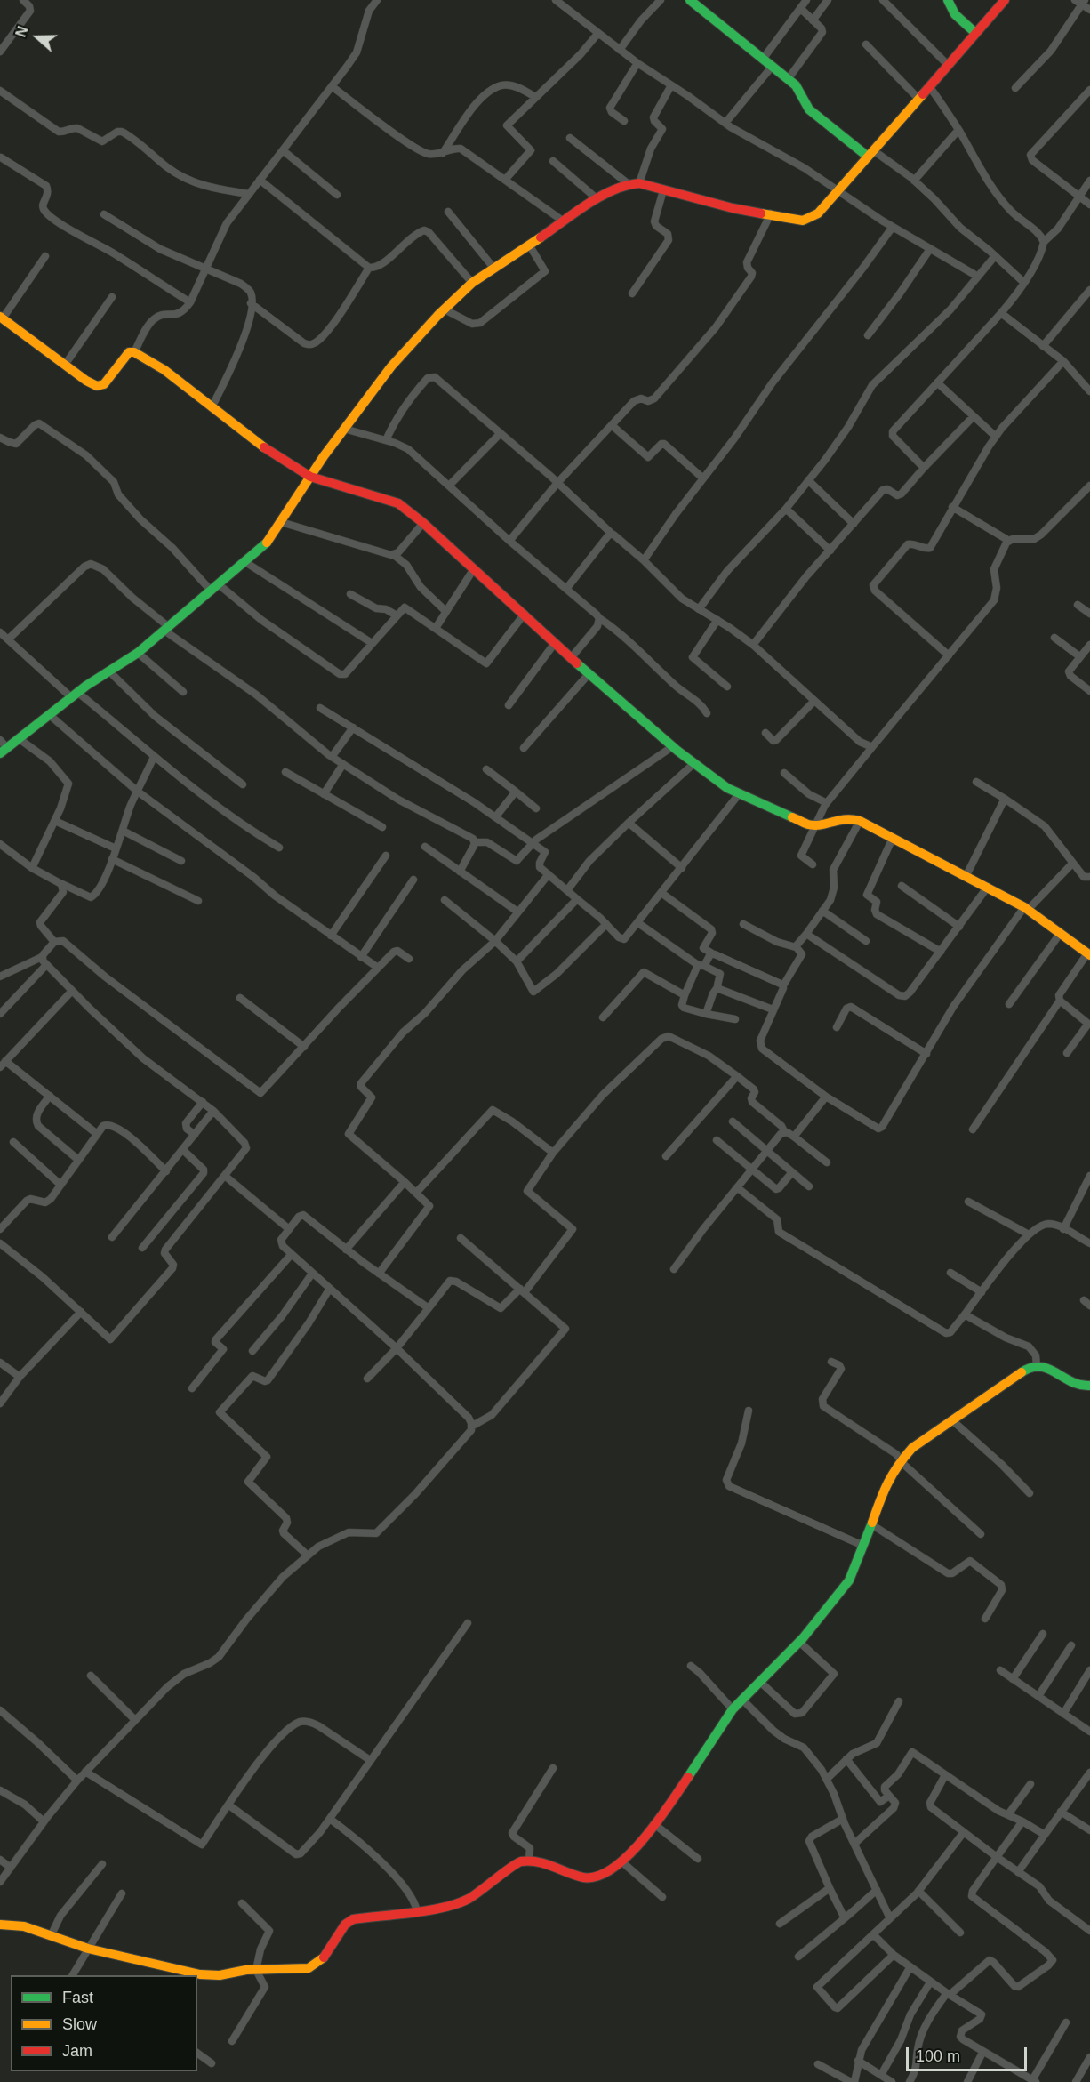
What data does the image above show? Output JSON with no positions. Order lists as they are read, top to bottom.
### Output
{
  "legend": ["Fast", "Slow", "Jam"],
  "scale_bar": "100 m",
  "north": "left"
}
